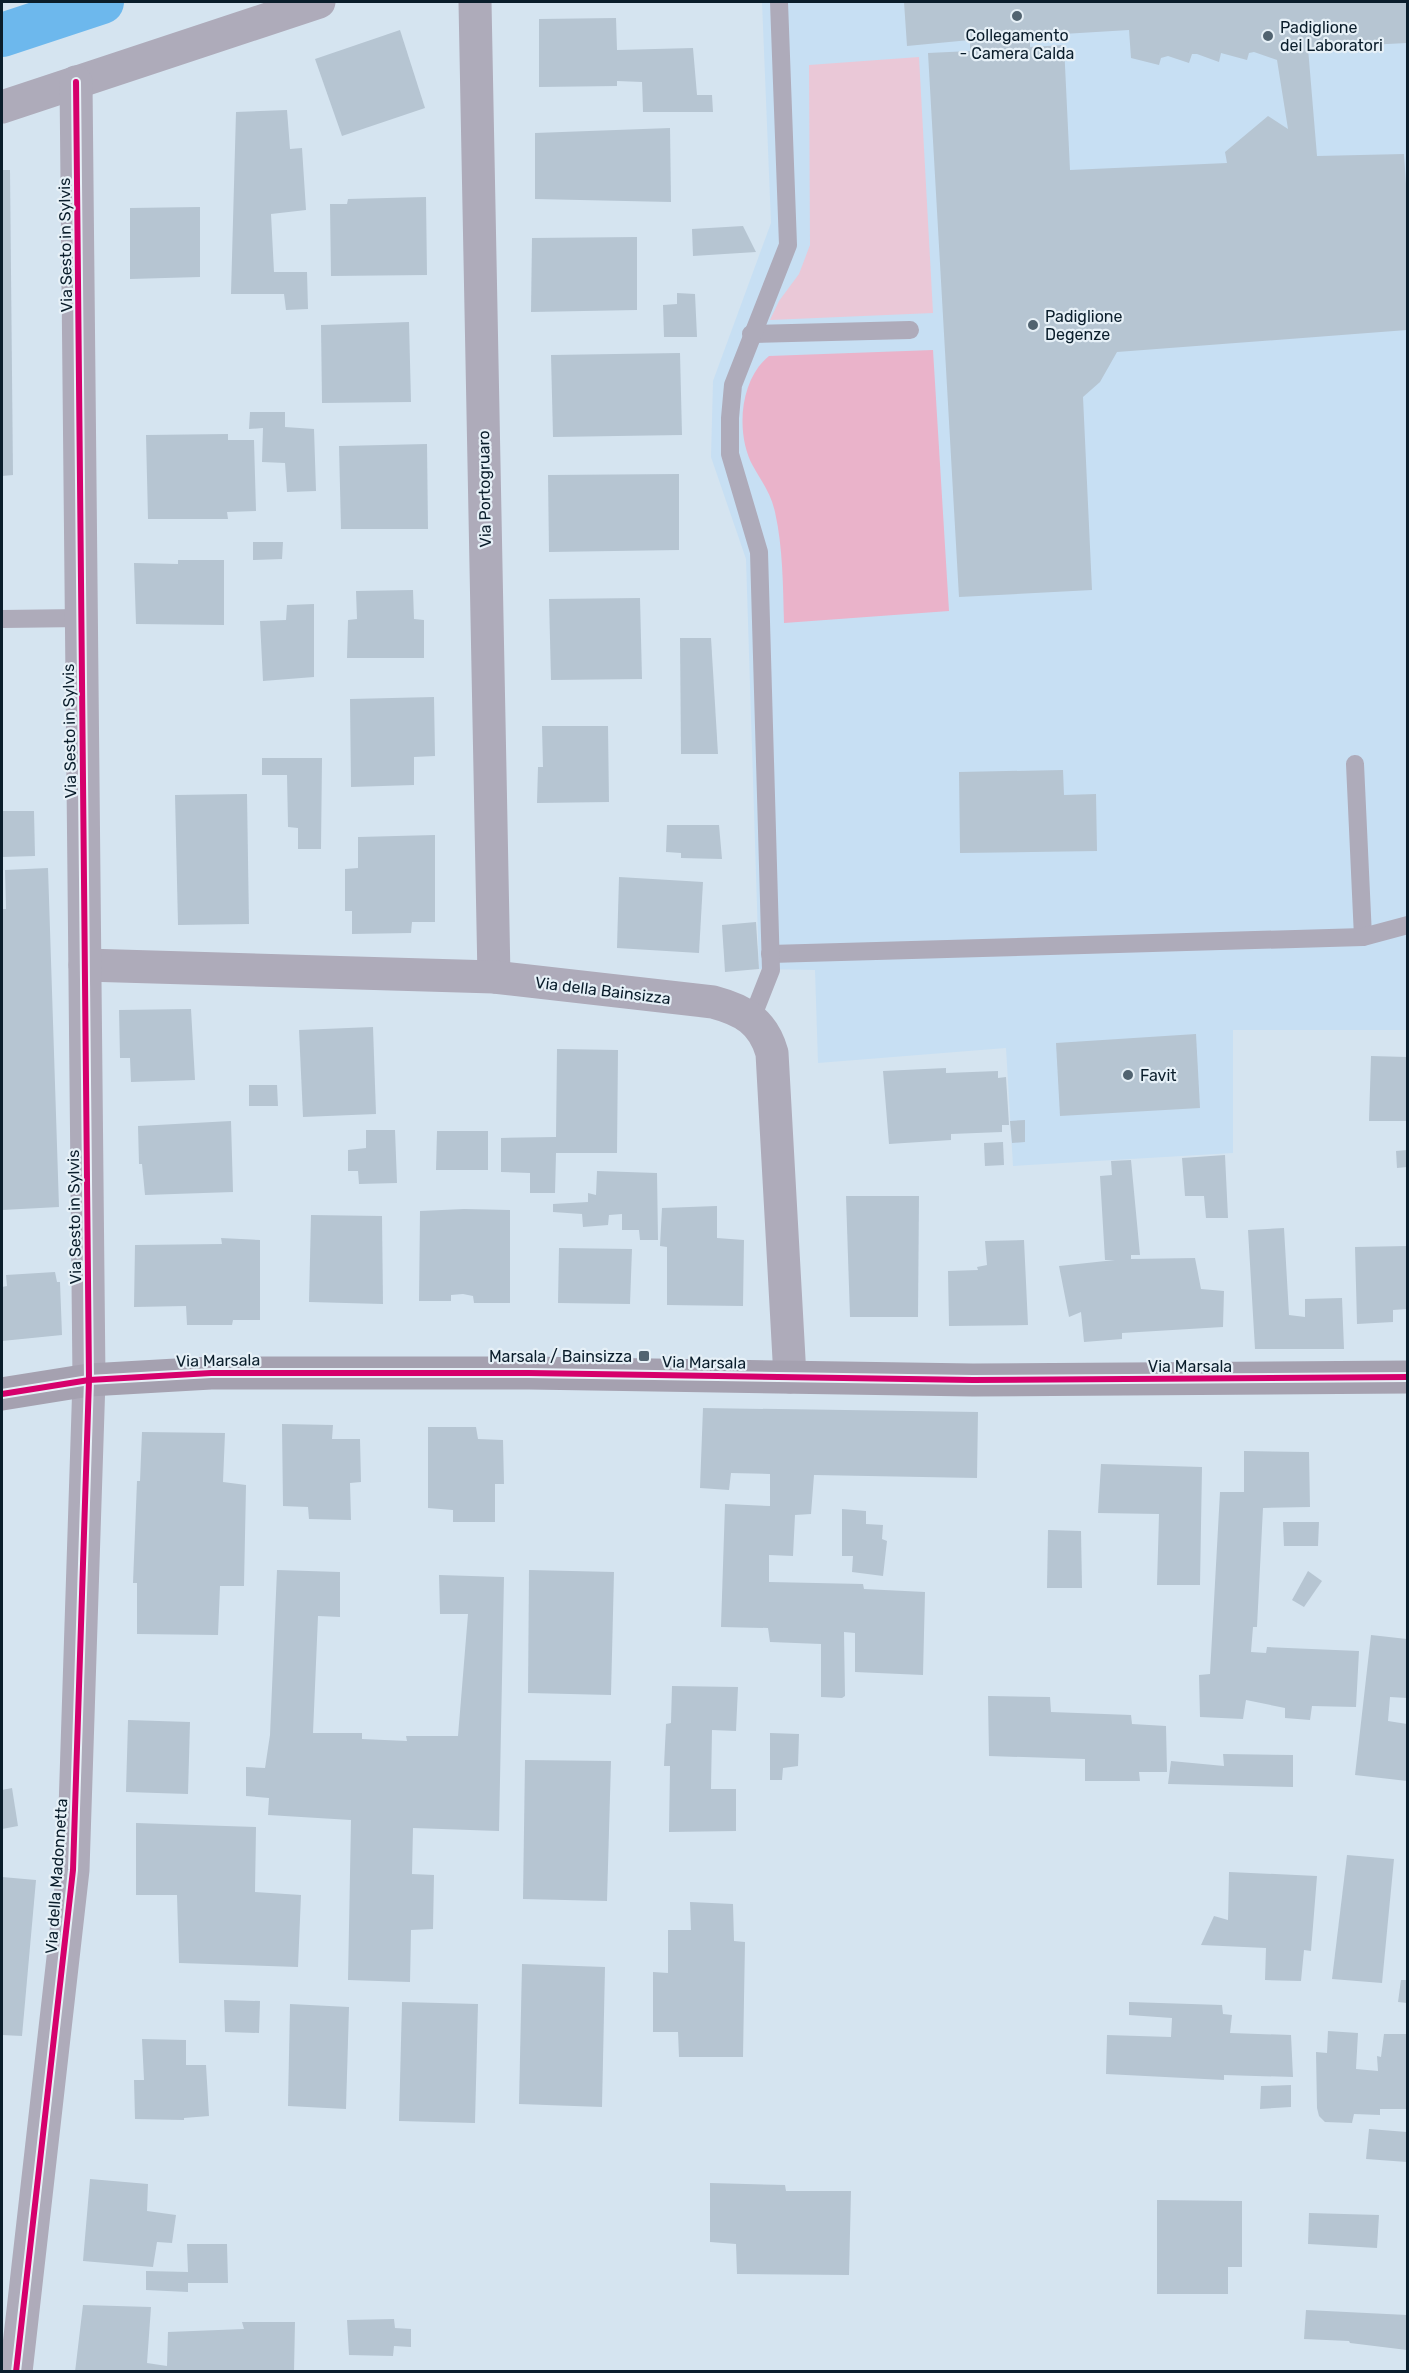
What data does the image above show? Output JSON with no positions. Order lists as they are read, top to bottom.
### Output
{
  "streets": {
    "street": [
      "Via Sesto in Sylvis",
      "Via Portogruaro",
      "Via della Bainsizza",
      "Via Marsala",
      "Via della Madonnetta"
    ]
  },
  "crossings": [
    ["Via Sesto in Sylvis", "Via della Bainsizza"],
    ["Via Sesto in Sylvis", "Via Marsala"],
    ["Via Sesto in Sylvis", "Via della Madonnetta"],
    ["Via Portogruaro", "Via della Bainsizza"],
    ["Via Marsala", "Via della Madonnetta"]
  ],
  "places": {
    "other": [
      "Collegamento - Camera Calda",
      "Padiglione dei Laboratori",
      "Padiglione Degenze",
      "Favit"
    ],
    "transit": ["Marsala / Bainsizza"]
  }
}
